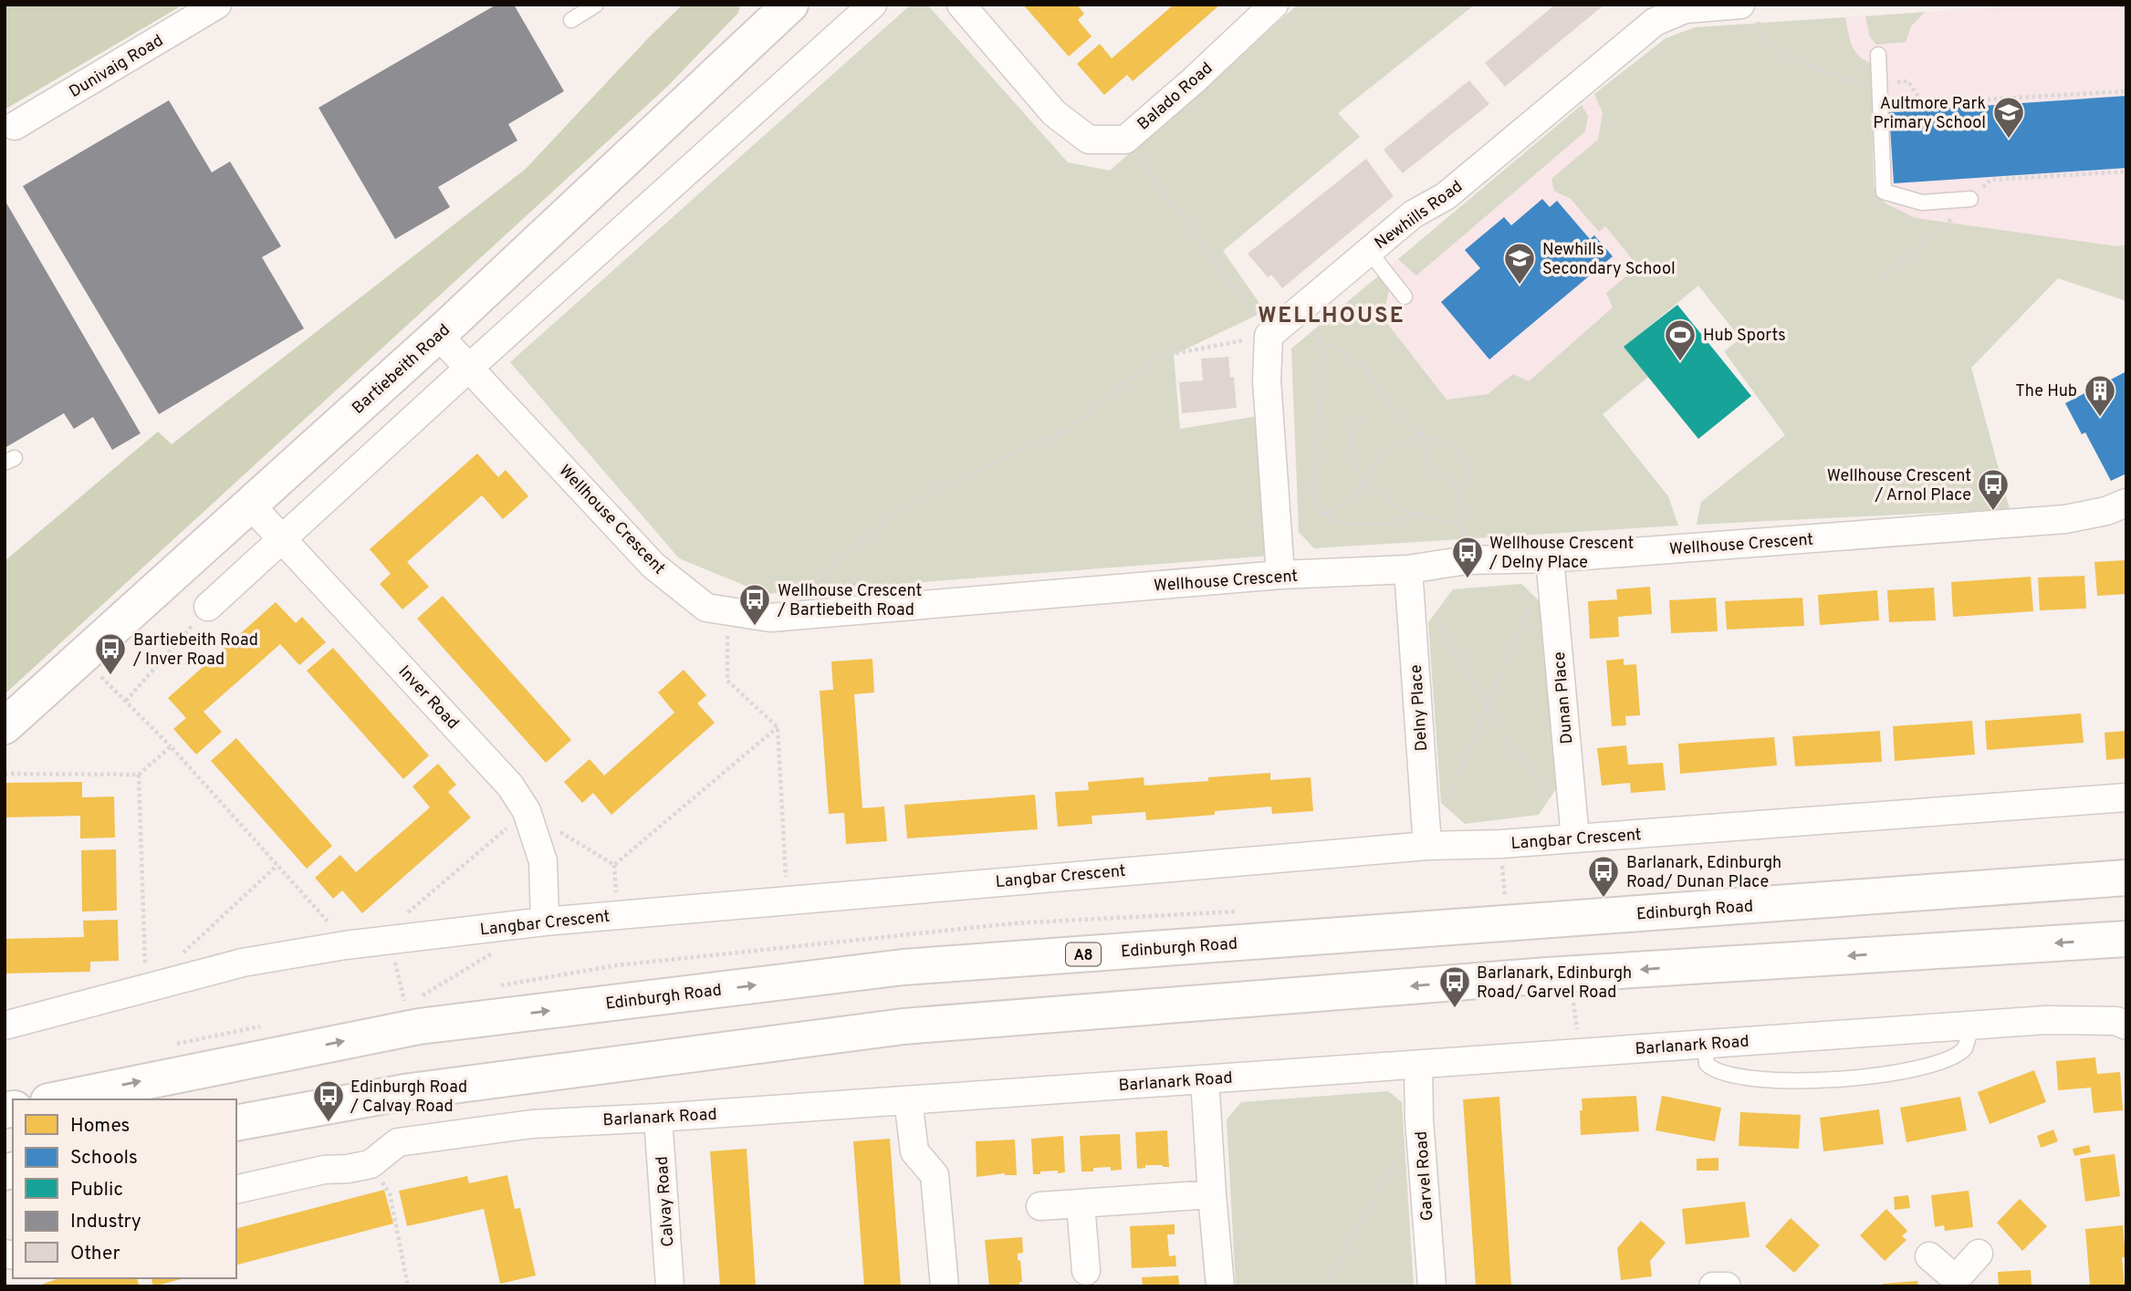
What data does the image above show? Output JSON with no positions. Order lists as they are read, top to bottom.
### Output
{
  "streets": {
    "main road": ["Bartiebeith Road", "Edinburgh Road", "A8"],
    "street": [
      "Dunivaig Road",
      "Balado Road",
      "Newhills Road",
      "Wellhouse Crescent",
      "Inver Road",
      "Dunan Place",
      "Delny Place",
      "Langbar Crescent",
      "Barlanark Road",
      "Garvel Road",
      "Calvay Road"
    ]
  },
  "crossings": [
    ["Bartiebeith Road", "Wellhouse Crescent"],
    ["Bartiebeith Road", "Inver Road"],
    ["Wellhouse Crescent", "Dunan Place"],
    ["Wellhouse Crescent", "Delny Place"],
    ["Inver Road", "Langbar Crescent"],
    ["Dunan Place", "Langbar Crescent"],
    ["Delny Place", "Langbar Crescent"],
    ["Barlanark Road", "Garvel Road"],
    ["Barlanark Road", "Calvay Road"]
  ],
  "districts": ["WELLHOUSE"],
  "places": {
    "school or university": ["Aultmore Park Primary School", "Newhills Secondary School"],
    "sports": ["Hub Sports"],
    "building": ["The Hub"],
    "bus stop": [
      "Wellhouse Crescent / Arnol Place",
      "Wellhouse Crescent / Delny Place",
      "Wellhouse Crescent / Bartiebeith Road",
      "Bartiebeith Road / Inver Road",
      "Barlanark, Edinburgh Road/ Dunan Place",
      "Barlanark, Edinburgh Road/ Garvel Road",
      "Edinburgh Road / Calvay Road"
    ]
  },
  "legend": [
    "Homes",
    "Schools",
    "Public",
    "Industry",
    "Other"
  ]
}
